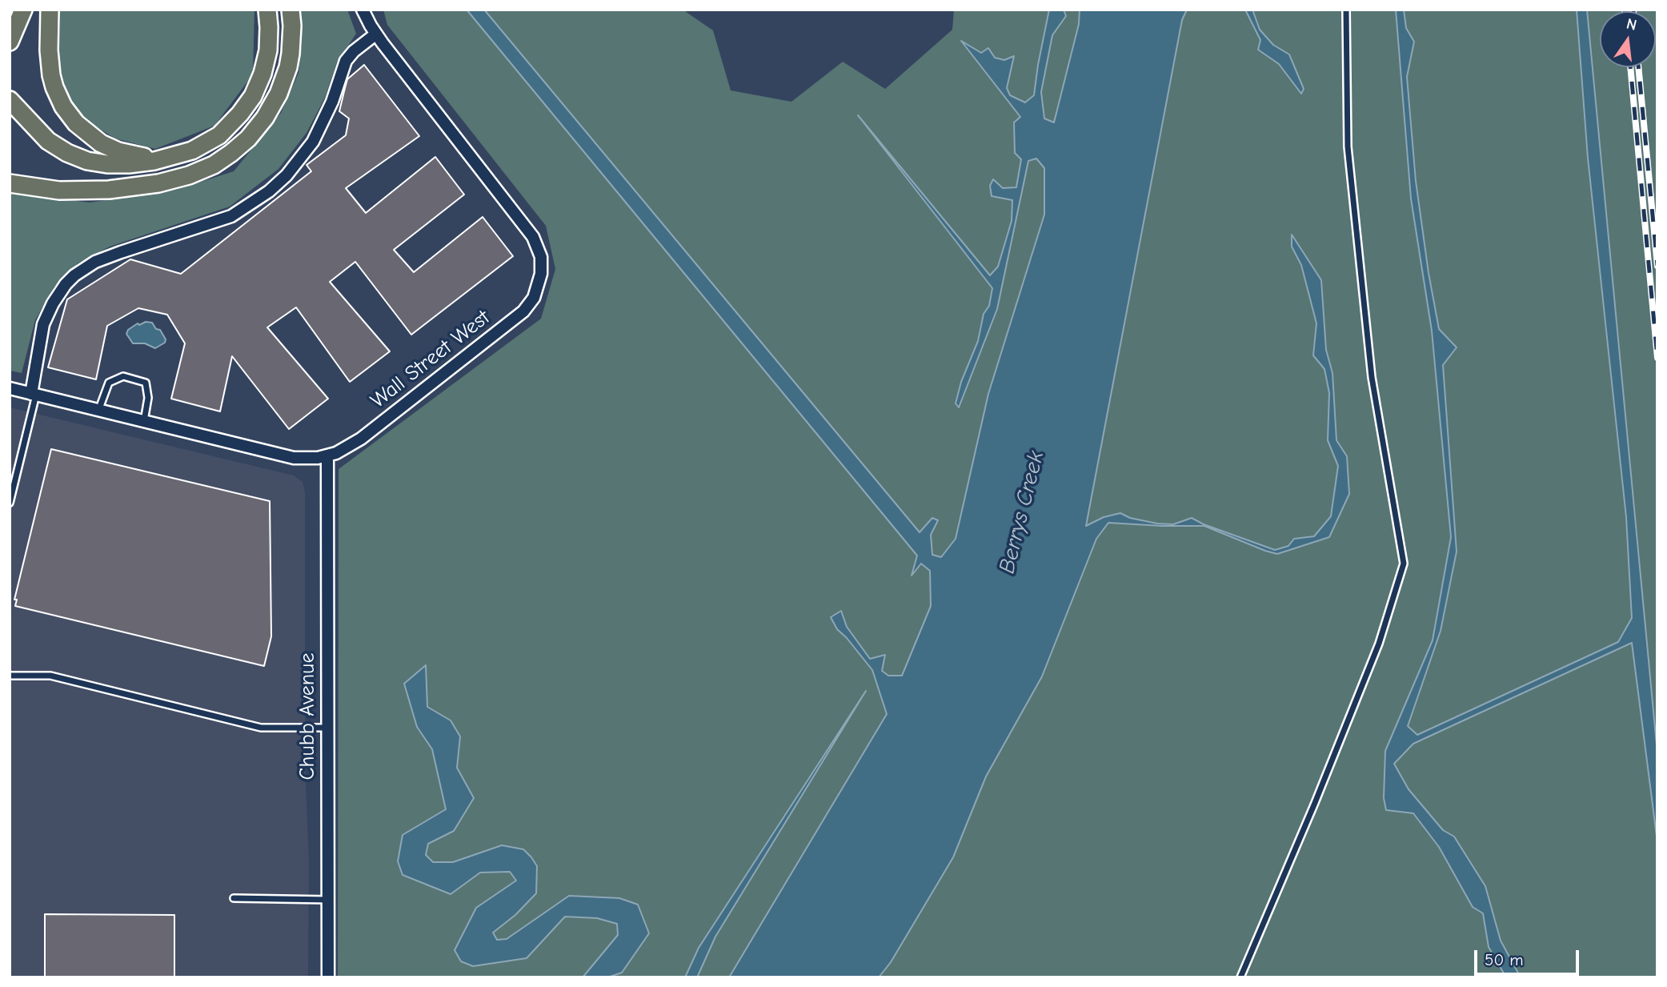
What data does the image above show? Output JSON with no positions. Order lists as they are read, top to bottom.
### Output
{
  "streets": {
    "street": ["Wall Street West", "Chubb Avenue"]
  },
  "crossings": [
    ["Wall Street West", "Chubb Avenue"]
  ],
  "water": ["Berrys Creek"],
  "scale_bar": "50 m",
  "north": "top"
}
